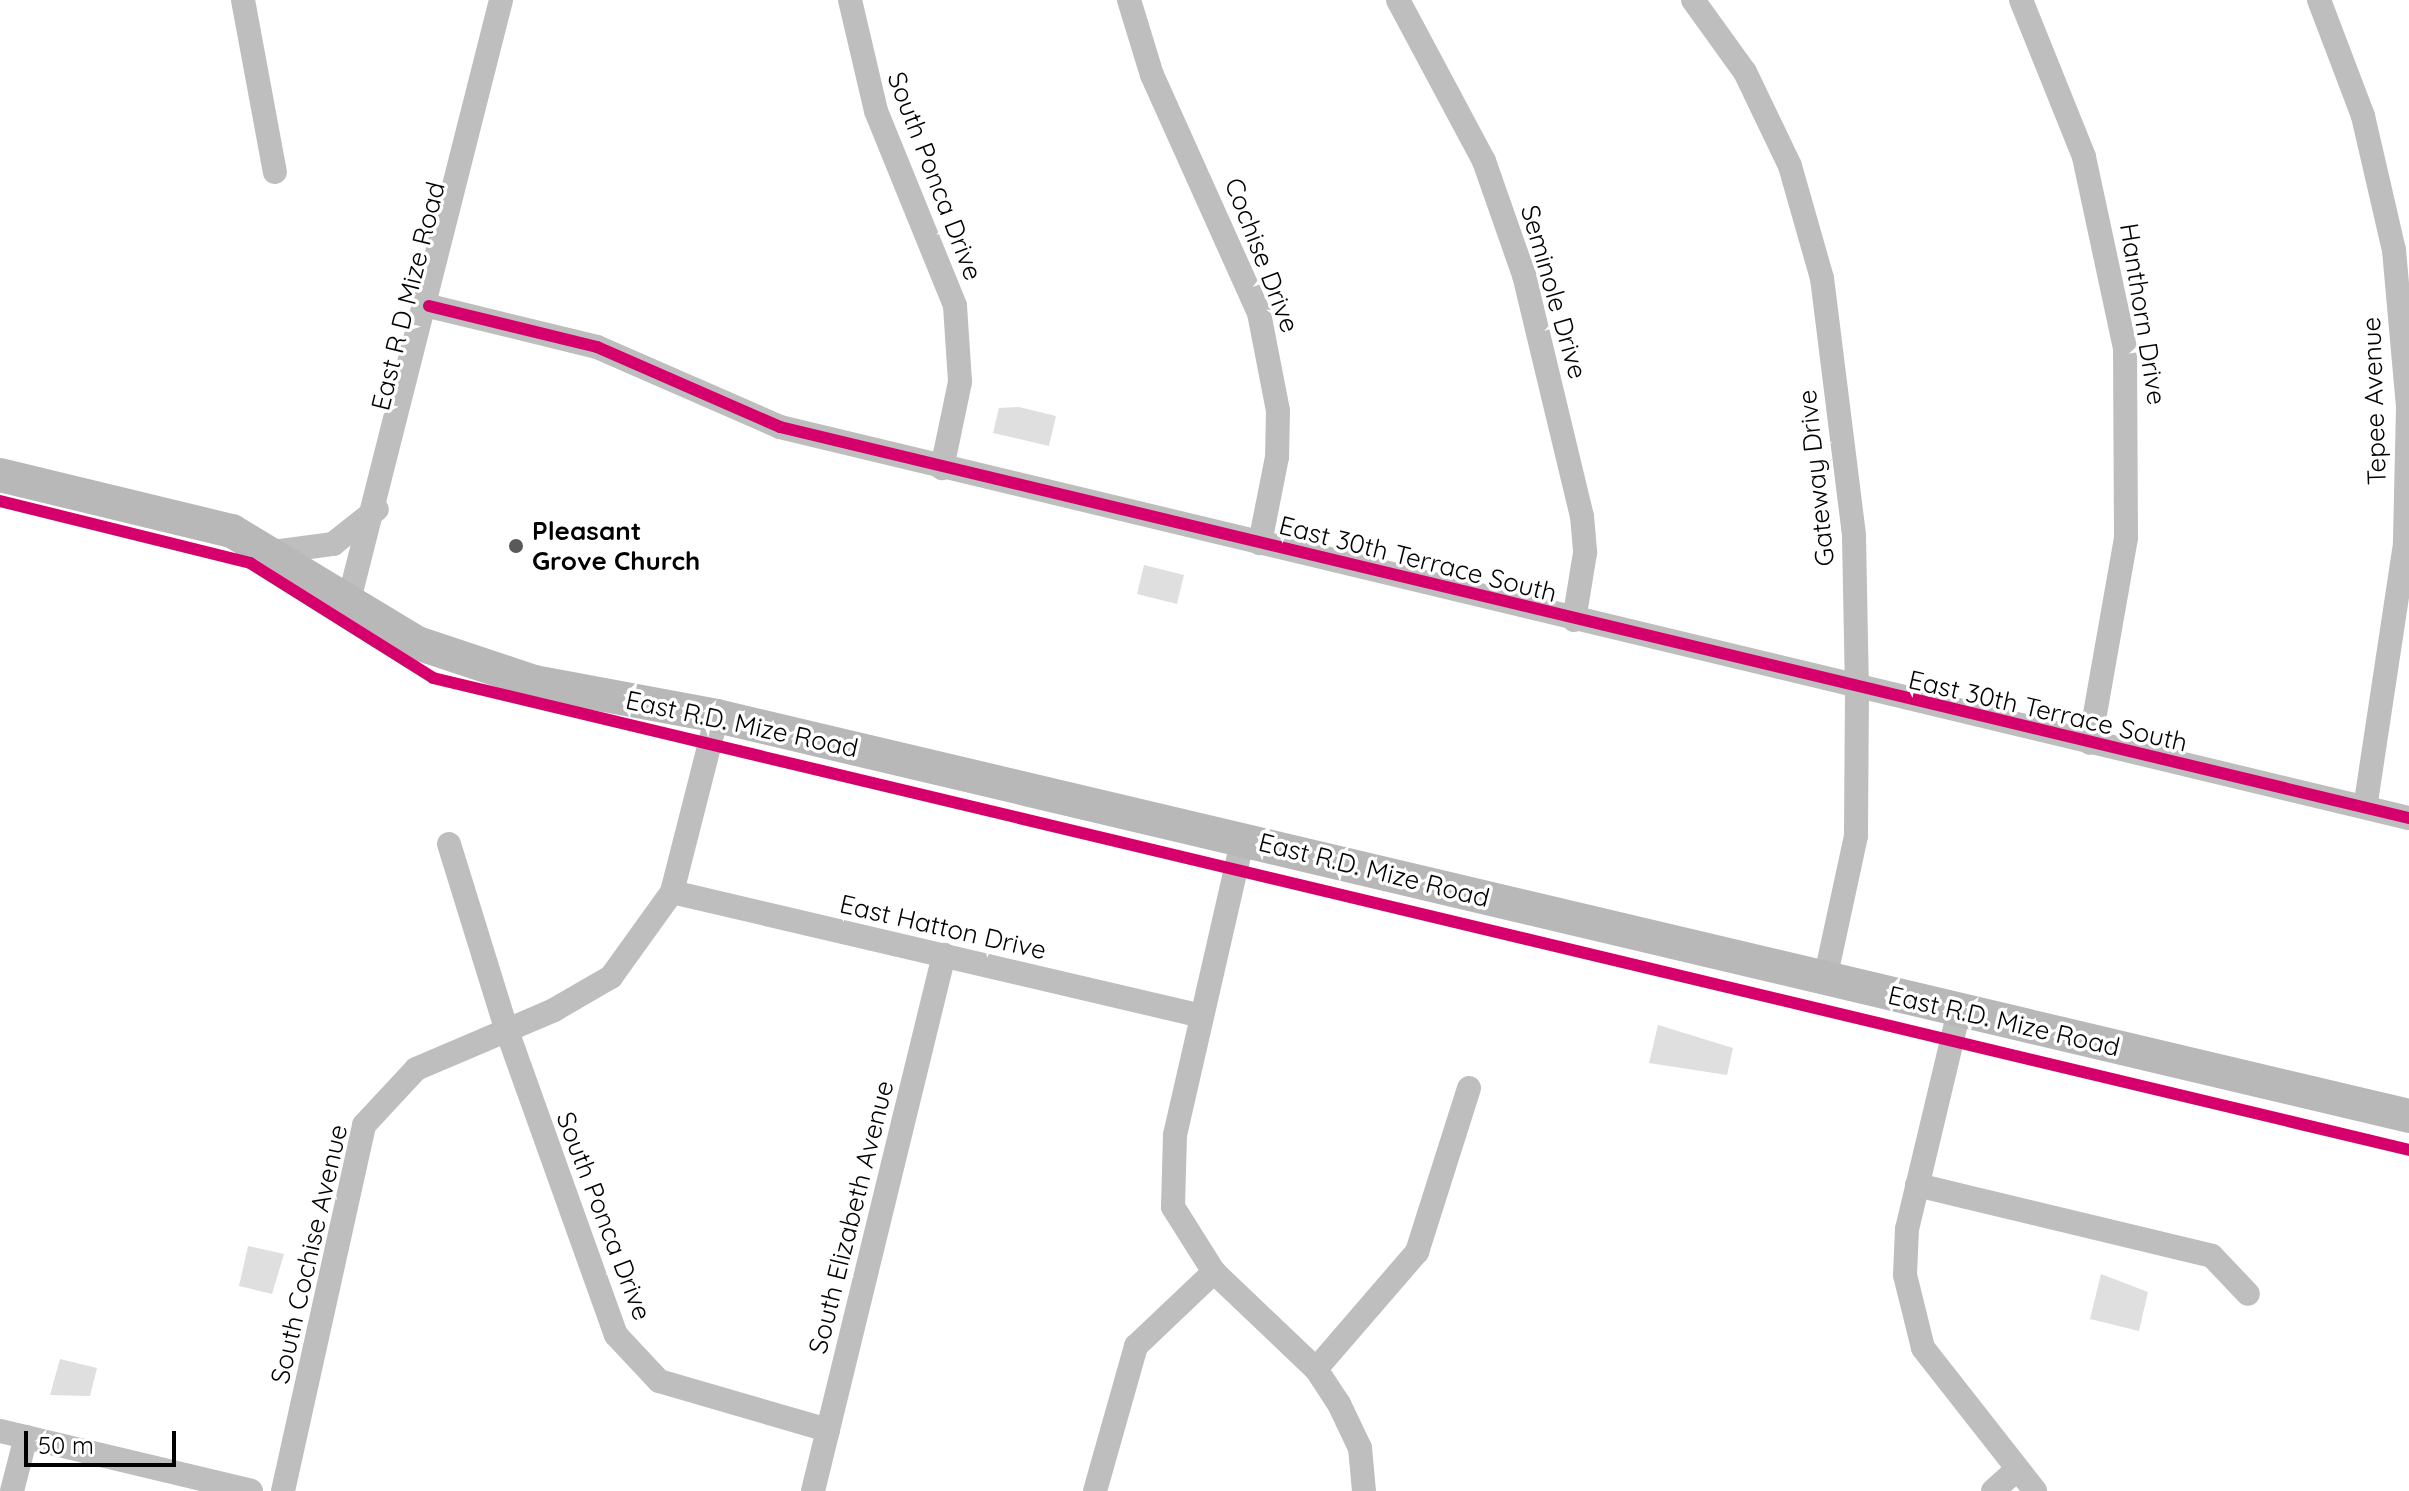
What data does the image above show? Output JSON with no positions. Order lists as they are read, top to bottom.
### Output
{
  "streets": {
    "main road": ["East R.D. Mize Road"],
    "street": [
      "South Ponca Drive",
      "Cochise Drive",
      "Seminole Drive",
      "East R D Mize Road",
      "Hanthorn Drive",
      "Tepee Avenue",
      "Gateway Drive",
      "East 30th Terrace South",
      "East Hatton Drive",
      "South Elizabeth Avenue",
      "South Cochise Avenue"
    ]
  },
  "crossings": [
    ["South Ponca Drive", "East 30th Terrace South"],
    ["South Ponca Drive", "South Elizabeth Avenue"],
    ["South Ponca Drive", "South Cochise Avenue"],
    ["Cochise Drive", "East 30th Terrace South"],
    ["Seminole Drive", "East 30th Terrace South"],
    ["East R D Mize Road", "East 30th Terrace South"],
    ["East R D Mize Road", "East R.D. Mize Road"],
    ["Hanthorn Drive", "East 30th Terrace South"],
    ["Tepee Avenue", "East 30th Terrace South"],
    ["Gateway Drive", "East 30th Terrace South"],
    ["Gateway Drive", "East R.D. Mize Road"],
    ["East R.D. Mize Road", "South Cochise Avenue"],
    ["East Hatton Drive", "South Elizabeth Avenue"],
    ["East Hatton Drive", "South Cochise Avenue"]
  ],
  "places": ["Pleasant Grove Church"],
  "scale_bar": "50 m"
}
